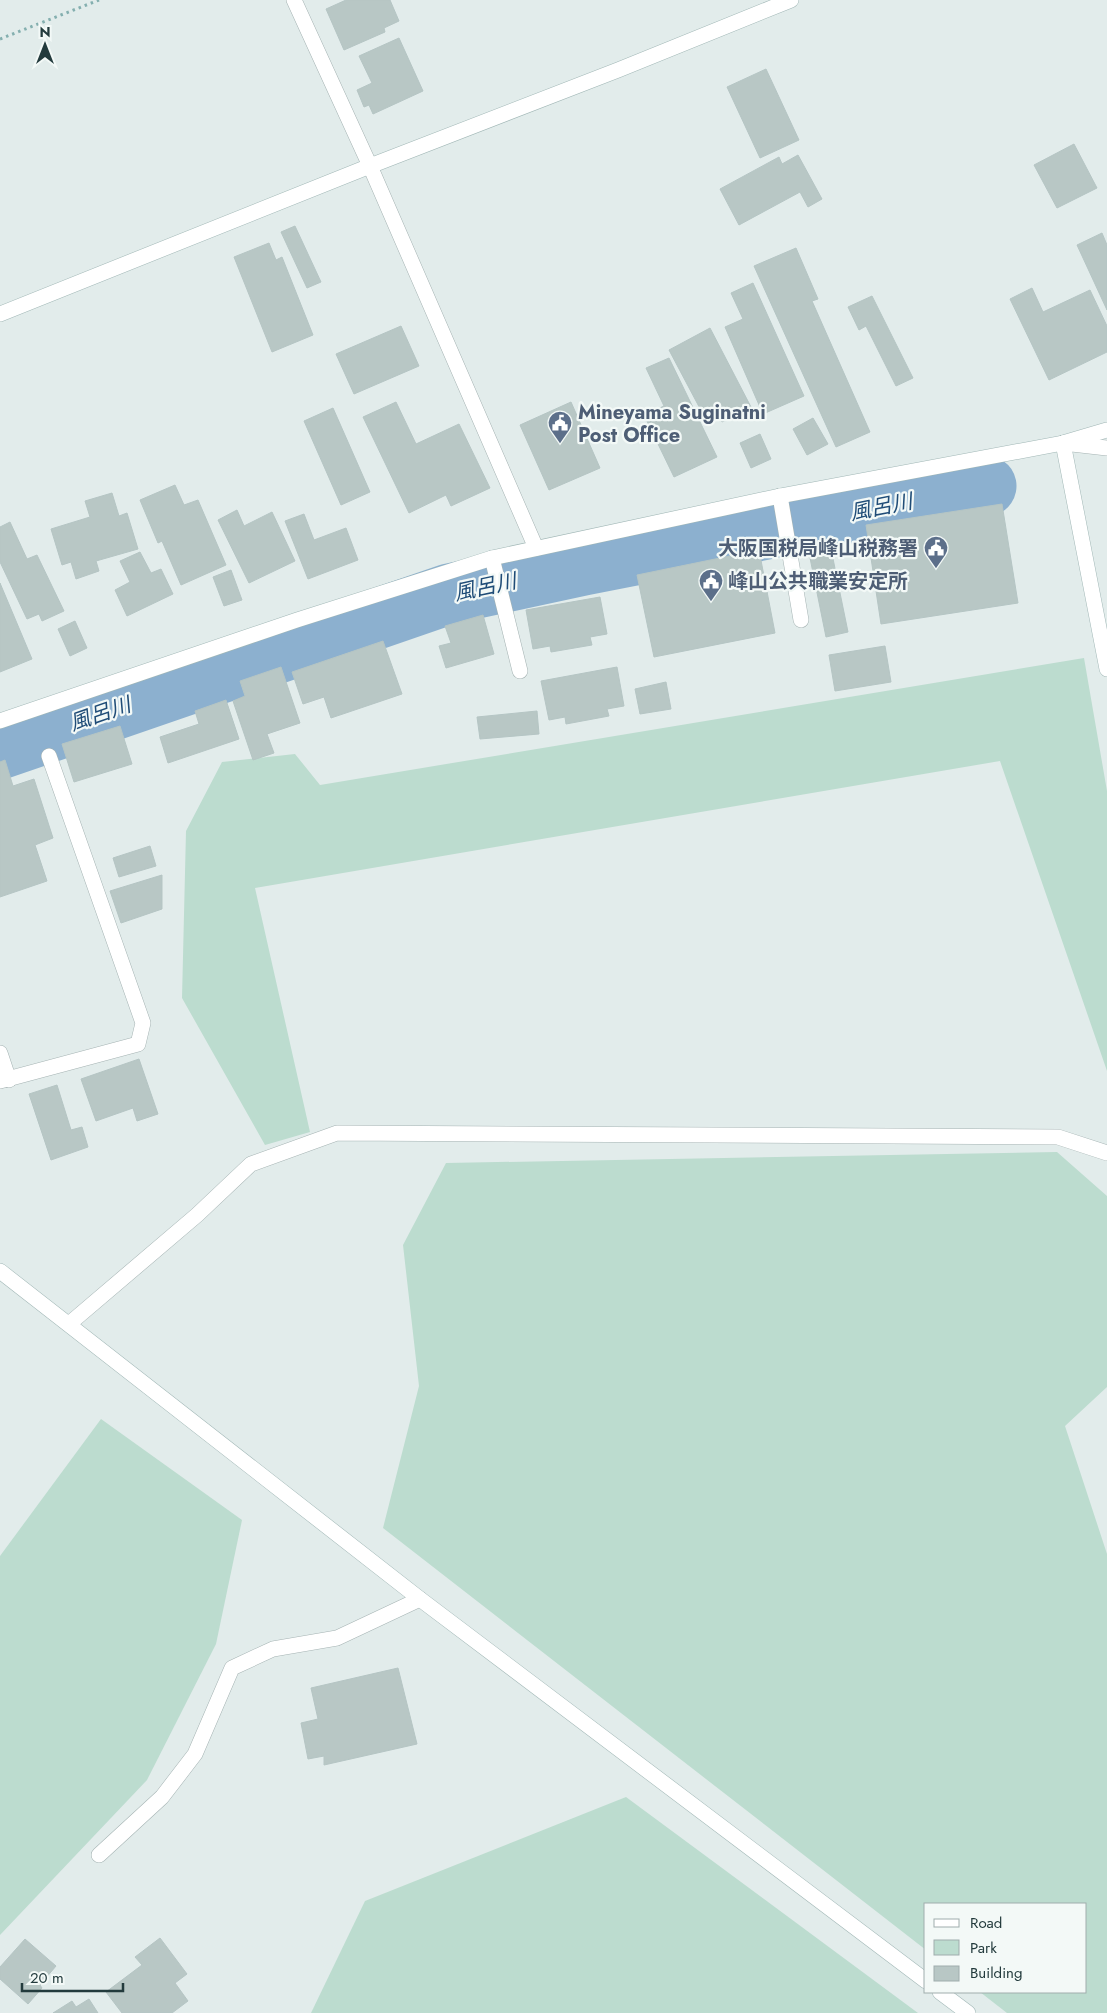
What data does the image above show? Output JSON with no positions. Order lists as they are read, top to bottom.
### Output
{
  "water": ["風呂川"],
  "places": {
    "public building": ["Mineyama Suginatni Post Office", "大阪国税局峰山税務署", "峰山公共職業安定所"]
  },
  "legend": ["Road", "Park", "Building"],
  "scale_bar": "20 m",
  "north": "top"
}
